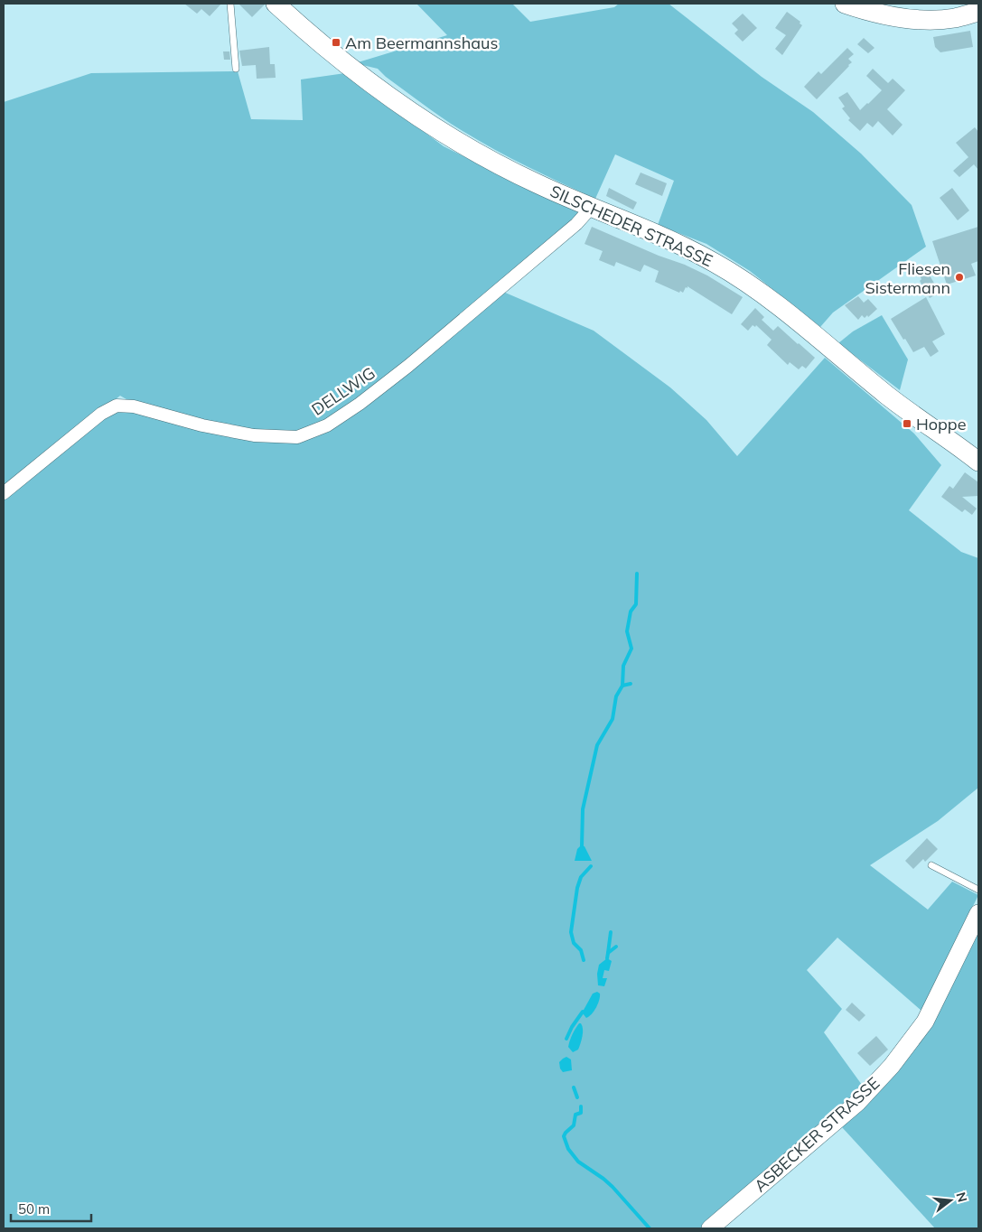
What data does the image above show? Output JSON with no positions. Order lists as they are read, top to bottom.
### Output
{
  "streets": {
    "main road": ["SILSCHEDER STRASSE", "ASBECKER STRASSE"],
    "street": ["DELLWIG"]
  },
  "crossings": [
    ["SILSCHEDER STRASSE", "DELLWIG"]
  ],
  "places": {
    "transit": ["Am Beermannshaus", "Hoppe"],
    "other": ["Fliesen Sistermann"]
  },
  "scale_bar": "50 m",
  "north": "right"
}
